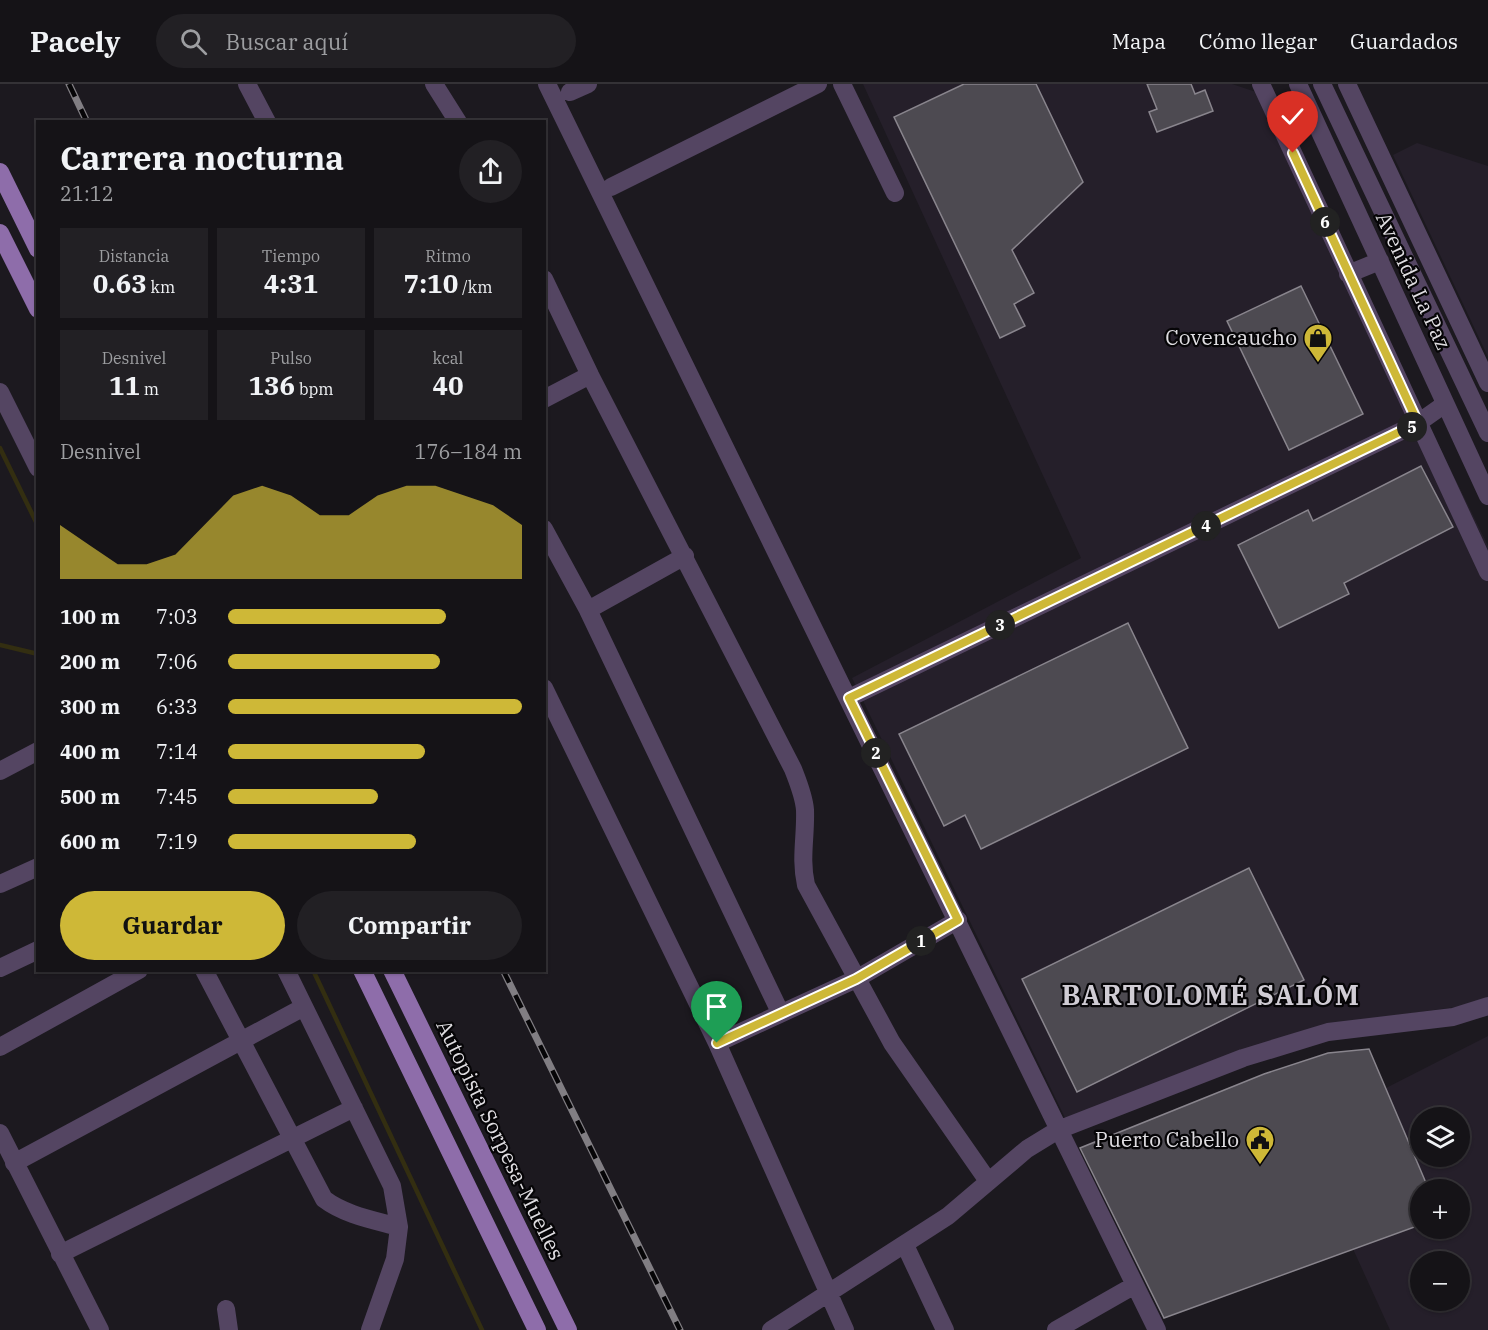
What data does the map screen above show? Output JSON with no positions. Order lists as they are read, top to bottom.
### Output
{
  "streets": {
    "main road": ["Autopista Sorpesa-Muelles"],
    "street": ["Avenida La Paz"]
  },
  "districts": ["BARTOLOMÉ SALÓM"],
  "places": {
    "shop": ["Covencaucho"],
    "public building": ["Puerto Cabello"]
  },
  "page": {
    "header": "Pacely",
    "search": "Buscar aquí",
    "nav": ["Mapa", "Cómo llegar", "Guardados"],
    "heading": ["Carrera nocturna", "21:12"],
    "pins": [
      "6",
      "5",
      "4",
      "3",
      "2",
      "1"
    ],
    "stats": [
      ["Distancia", "0.63 km"],
      ["Tiempo", "4:31"],
      ["Ritmo", "7:10 /km"],
      ["Desnivel", "11 m"],
      ["Pulso", "136 bpm"],
      ["kcal", "40"]
    ],
    "chart": ["Desnivel", "176–184 m"],
    "list": [
      {
        "name": "100 m",
        "note": "7:03"
      },
      {
        "name": "200 m",
        "note": "7:06"
      },
      {
        "name": "300 m",
        "note": "6:33"
      },
      {
        "name": "400 m",
        "note": "7:14"
      },
      {
        "name": "500 m",
        "note": "7:45"
      },
      {
        "name": "600 m",
        "note": "7:19"
      }
    ],
    "buttons": ["Guardar", "Compartir"],
    "map_buttons": ["+", "−"]
  }
}
